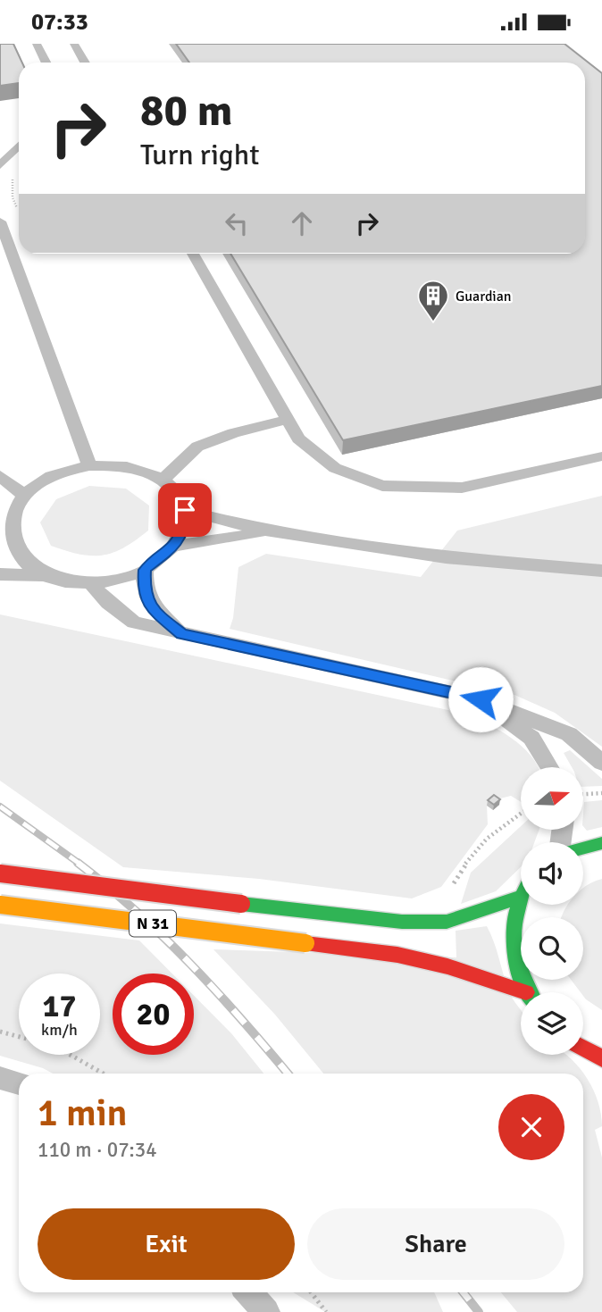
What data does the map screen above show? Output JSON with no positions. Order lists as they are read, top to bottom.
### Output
{
  "streets": {
    "main road": ["N 31"]
  },
  "places": {
    "building": ["Guardian"]
  },
  "north": "right",
  "page": {
    "status": "07:33",
    "turn": ["80 m", "Turn right"],
    "speed": "17 km/h",
    "limit": "20",
    "heading": ["1 min", "110 m · 07:34"],
    "buttons": ["Exit", "Share"]
  }
}
